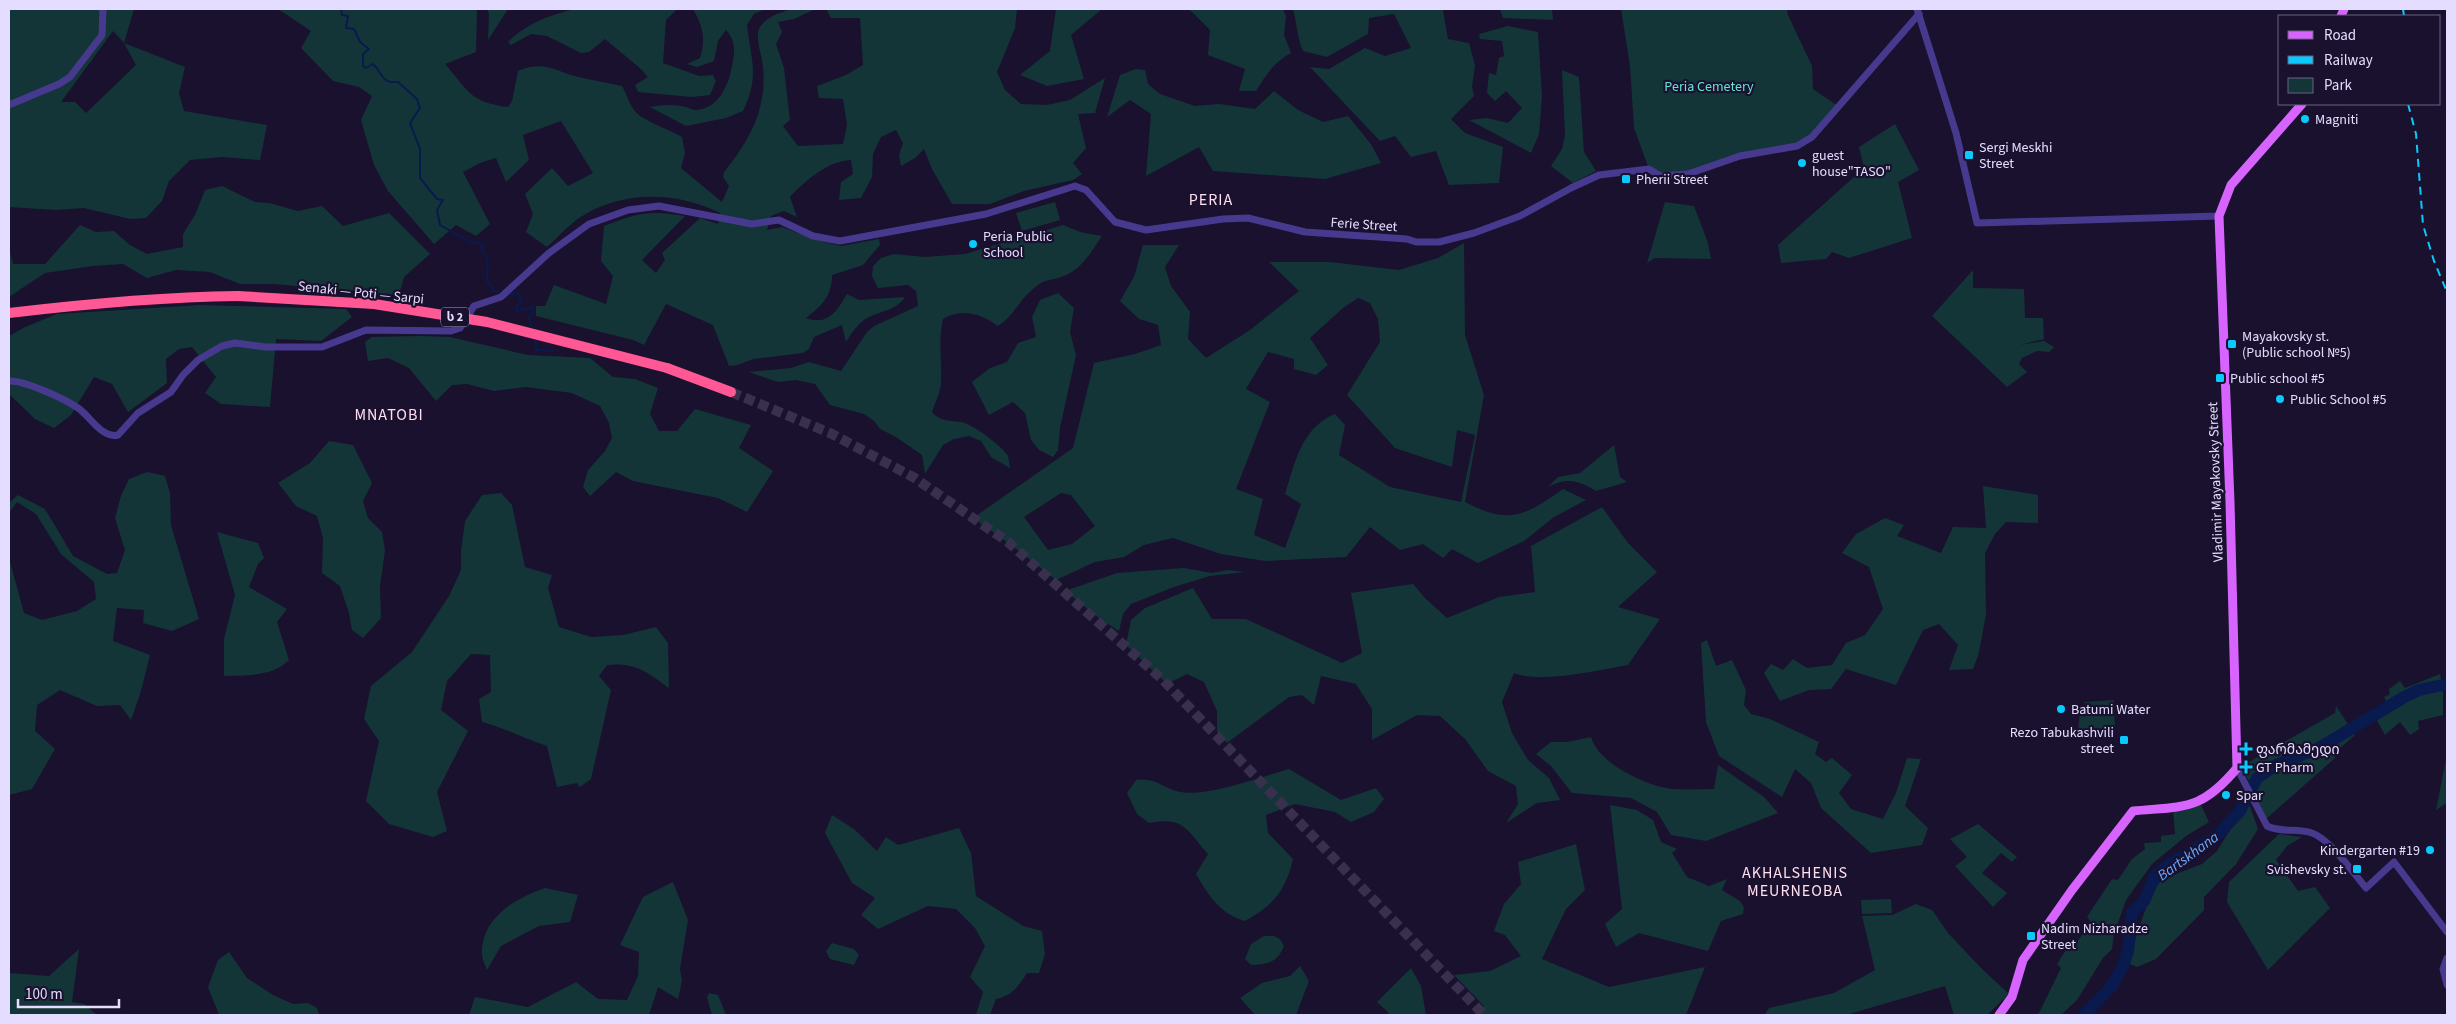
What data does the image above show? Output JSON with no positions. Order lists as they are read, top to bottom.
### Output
{
  "streets": {
    "highway": ["Senaki — Poti — Sarpi", "ს 2"],
    "main road": ["Vladimir Mayakovsky Street"],
    "street": ["Ferie Street"]
  },
  "districts": ["PERIA", "MNATOBI", "AKHALSHENIS MEURNEOBA"],
  "water": ["Bartskhana"],
  "parks": ["Peria Cemetery"],
  "places": {
    "other": [
      "Magniti",
      "guest house\"TASO\"",
      "Peria Public School",
      "Public School #5",
      "Batumi Water",
      "Spar",
      "Kindergarten #19"
    ],
    "transit": [
      "Sergi Meskhi Street",
      "Pherii Street",
      "Mayakovsky st. (Public school №5)",
      "Public school #5",
      "Rezo Tabukashvili street",
      "Svishevsky st.",
      "Nadim Nizharadze Street"
    ],
    "health": ["ფარმამედი", "GT Pharm"]
  },
  "legend": ["Road", "Railway", "Park"],
  "scale_bar": "100 m"
}
